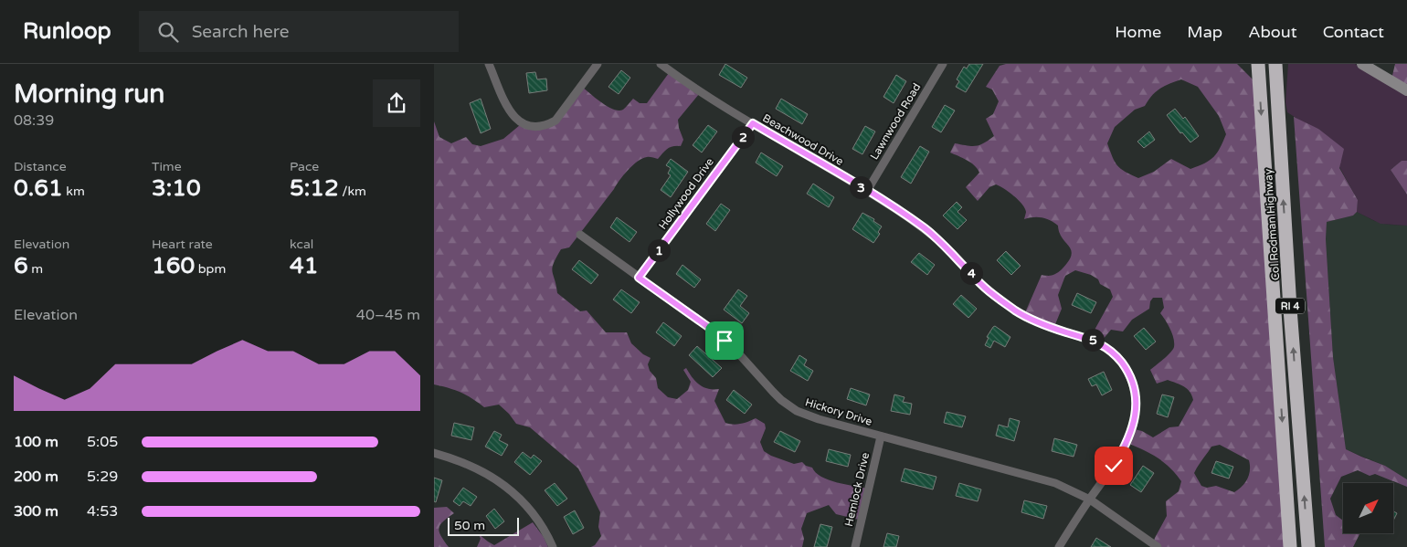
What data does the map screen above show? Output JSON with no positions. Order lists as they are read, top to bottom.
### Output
{
  "streets": {
    "highway": ["Col Rodman Highway", "RI 4"],
    "street": [
      "Lawnwood Road",
      "Beachwood Drive",
      "Hollywood Drive",
      "Hickory Drive",
      "Hemlock Drive"
    ]
  },
  "crossings": [
    ["Lawnwood Road", "Beachwood Drive"],
    ["Beachwood Drive", "Hollywood Drive"],
    ["Beachwood Drive", "Hickory Drive"],
    ["Hollywood Drive", "Hickory Drive"],
    ["Hickory Drive", "Hemlock Drive"]
  ],
  "scale_bar": "50 m",
  "north": "top right",
  "page": {
    "header": "Runloop",
    "search": "Search here",
    "nav": [
      "Home",
      "Map",
      "About",
      "Contact"
    ],
    "heading": ["Morning run", "08:39"],
    "pins": [
      "2",
      "3",
      "1",
      "4",
      "5"
    ],
    "stats": [
      ["Distance", "0.61 km"],
      ["Time", "3:10"],
      ["Pace", "5:12 /km"],
      ["Elevation", "6 m"],
      ["Heart rate", "160 bpm"],
      ["kcal", "41"]
    ],
    "chart": ["Elevation", "40–45 m"],
    "list": [
      {
        "name": "100 m",
        "note": "5:05"
      },
      {
        "name": "200 m",
        "note": "5:29"
      },
      {
        "name": "300 m",
        "note": "4:53"
      }
    ],
    "scale": "50 m"
  }
}
